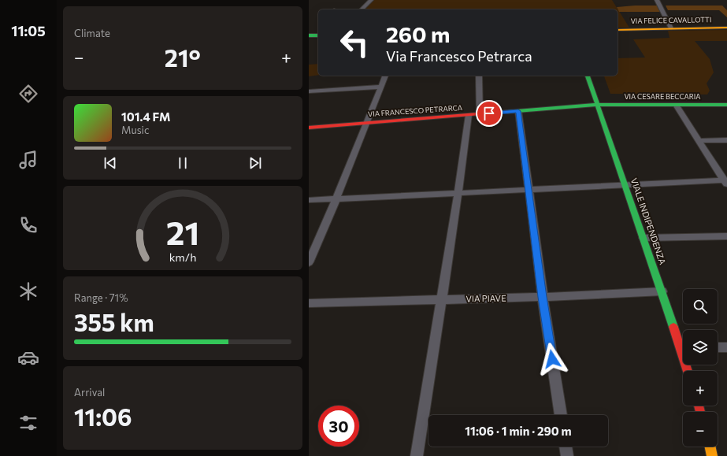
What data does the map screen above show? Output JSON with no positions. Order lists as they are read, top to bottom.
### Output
{
  "streets": {
    "street": [
      "VIA FELICE CAVALLOTTI",
      "VIA CESARE BECCARIA",
      "VIA FRANCESCO PETRARCA",
      "VIALE INDIPENDENZA",
      "VIA PIAVE"
    ]
  },
  "crossings": [
    ["VIA CESARE BECCARIA", "VIA FRANCESCO PETRARCA"],
    ["VIA CESARE BECCARIA", "VIALE INDIPENDENZA"],
    ["VIA FRANCESCO PETRARCA", "VIALE INDIPENDENZA"],
    ["VIALE INDIPENDENZA", "VIA PIAVE"]
  ],
  "page": {
    "tabs": "11:05",
    "tile": [
      "Climate",
      ["Range · 71%", "355 km"],
      ["Arrival", "11:06"]
    ],
    "turn": ["260 m", "Via Francesco Petrarca"],
    "heat": ["−", "21°", "+"],
    "song": ["101.4 FM", "Music"],
    "map_buttons": ["+", "−"],
    "limit": "30",
    "trip": "11:06 · 1 min · 290 m",
    "gauge": ["21", "km/h"]
  }
}
